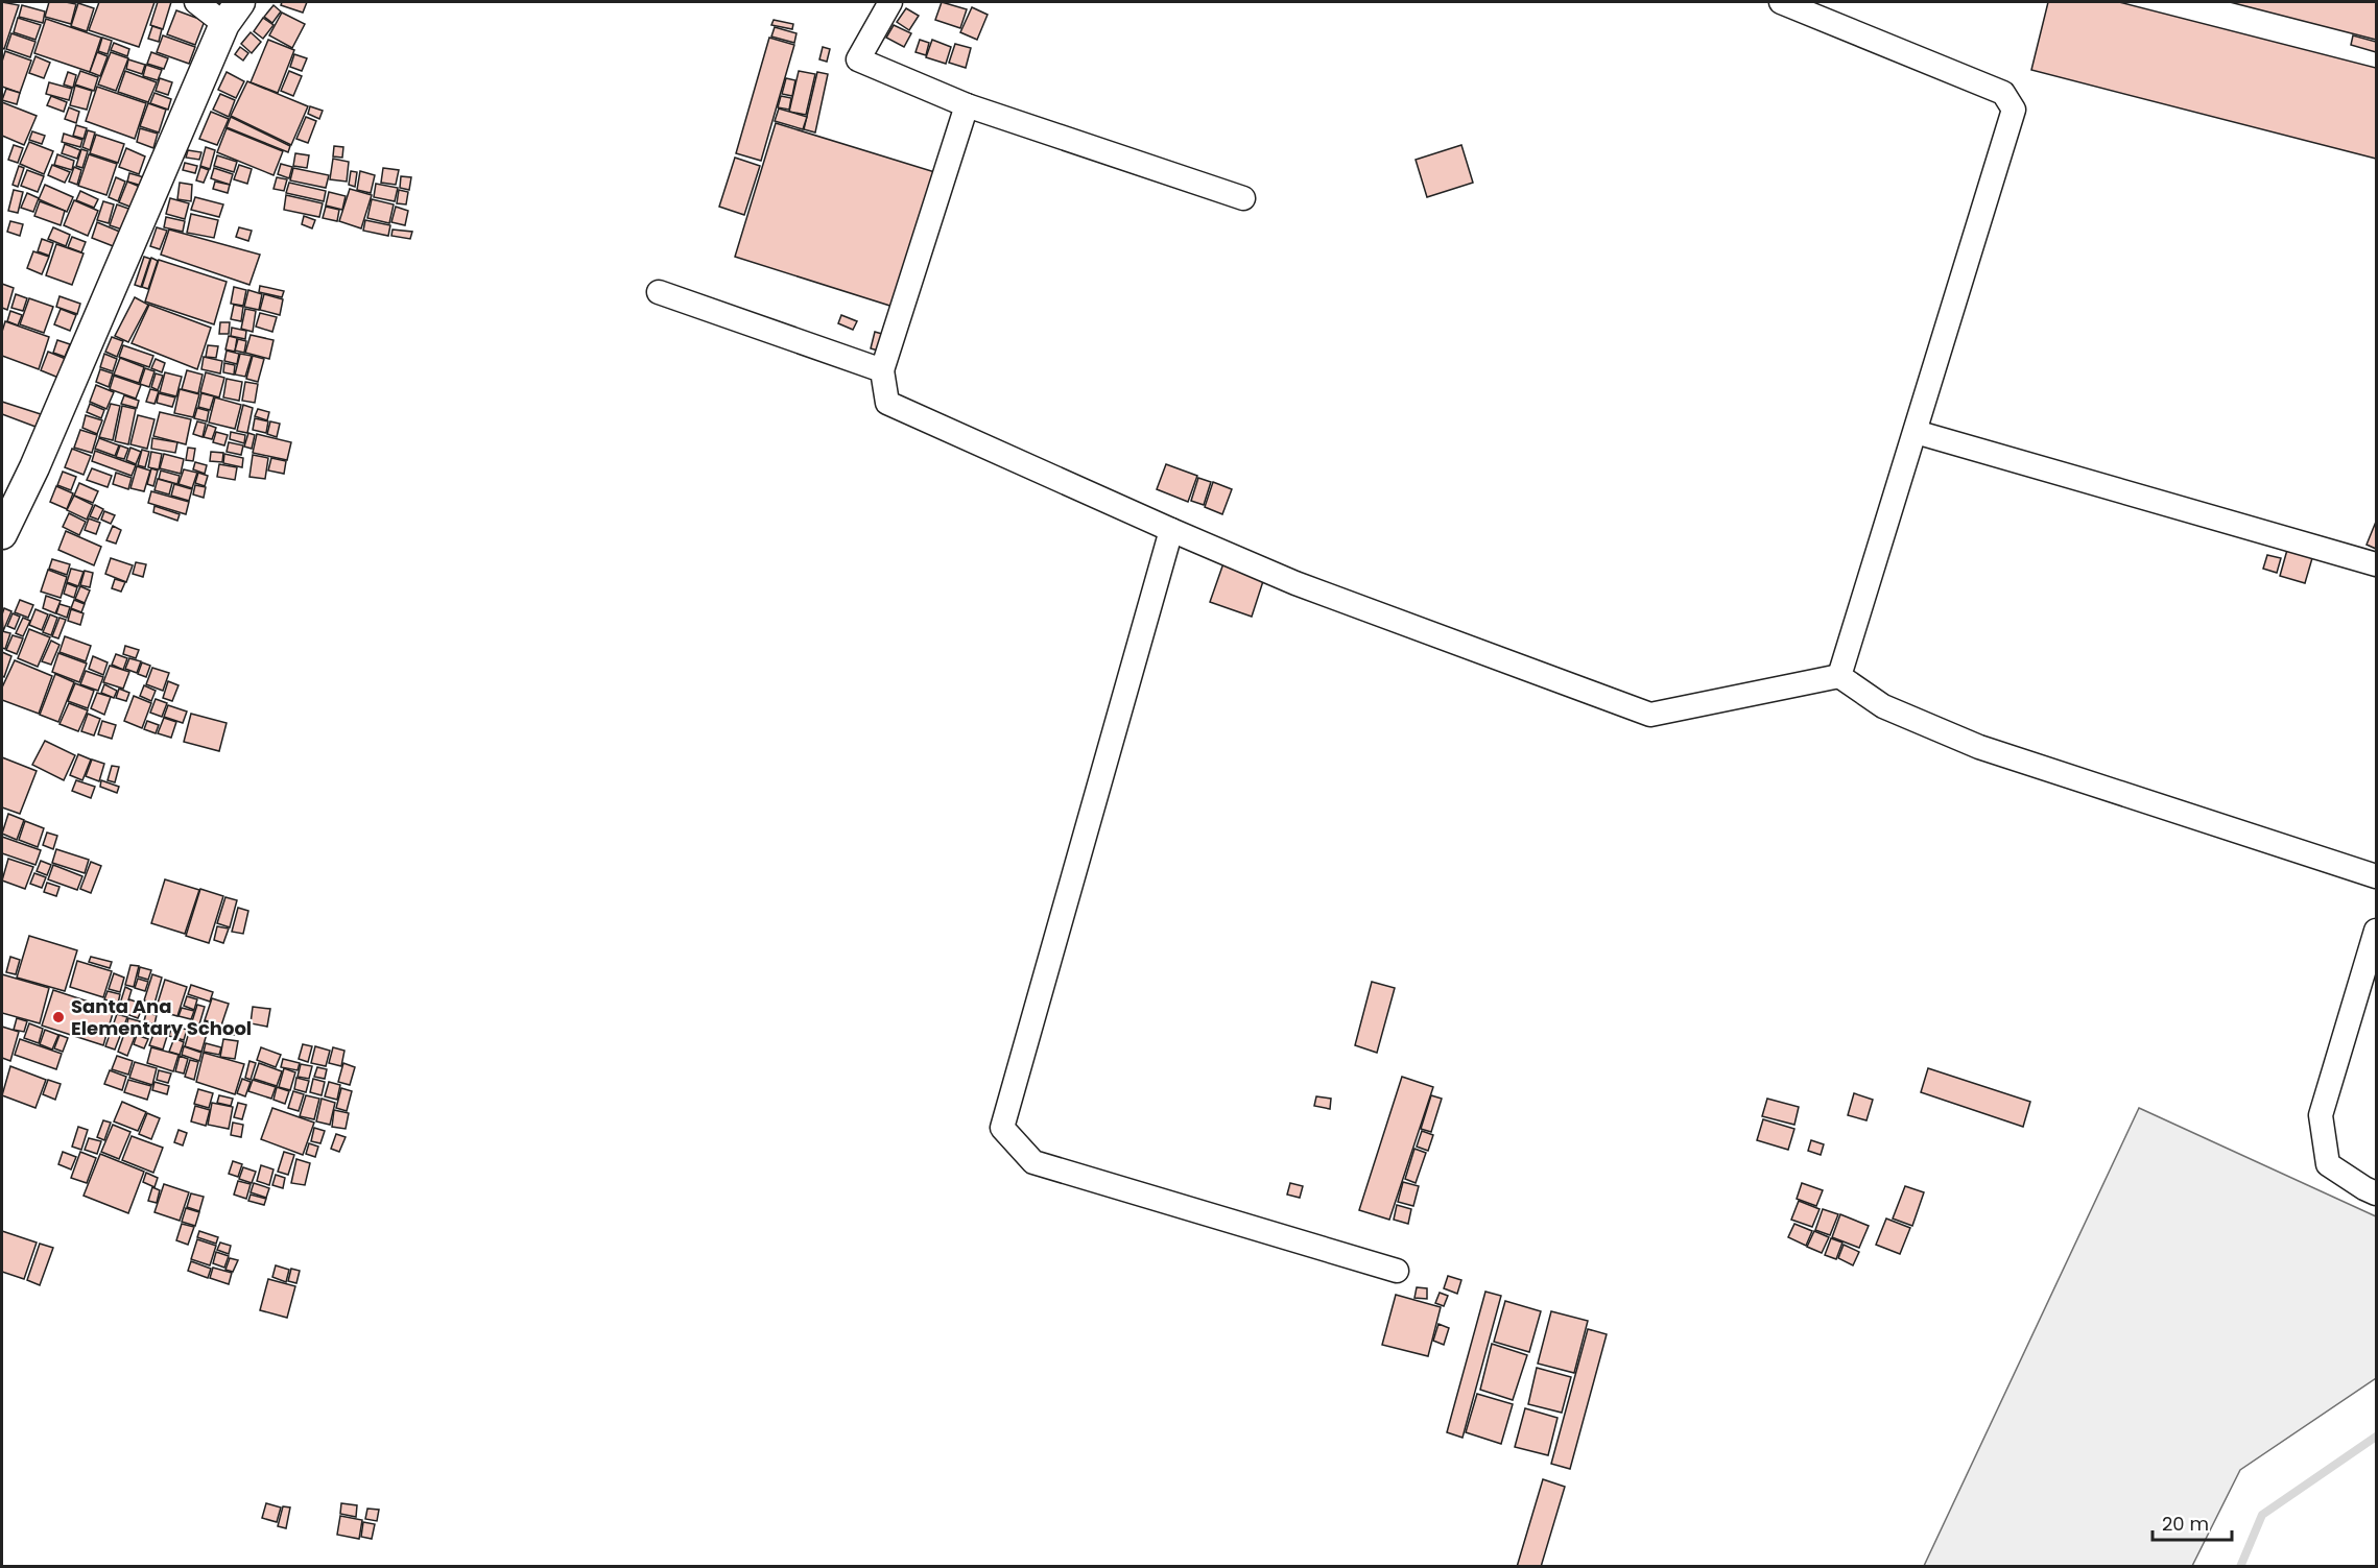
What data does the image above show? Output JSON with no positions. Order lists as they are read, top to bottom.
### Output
{
  "places": ["Santa Ana Elementary School"],
  "scale_bar": "20 m"
}
